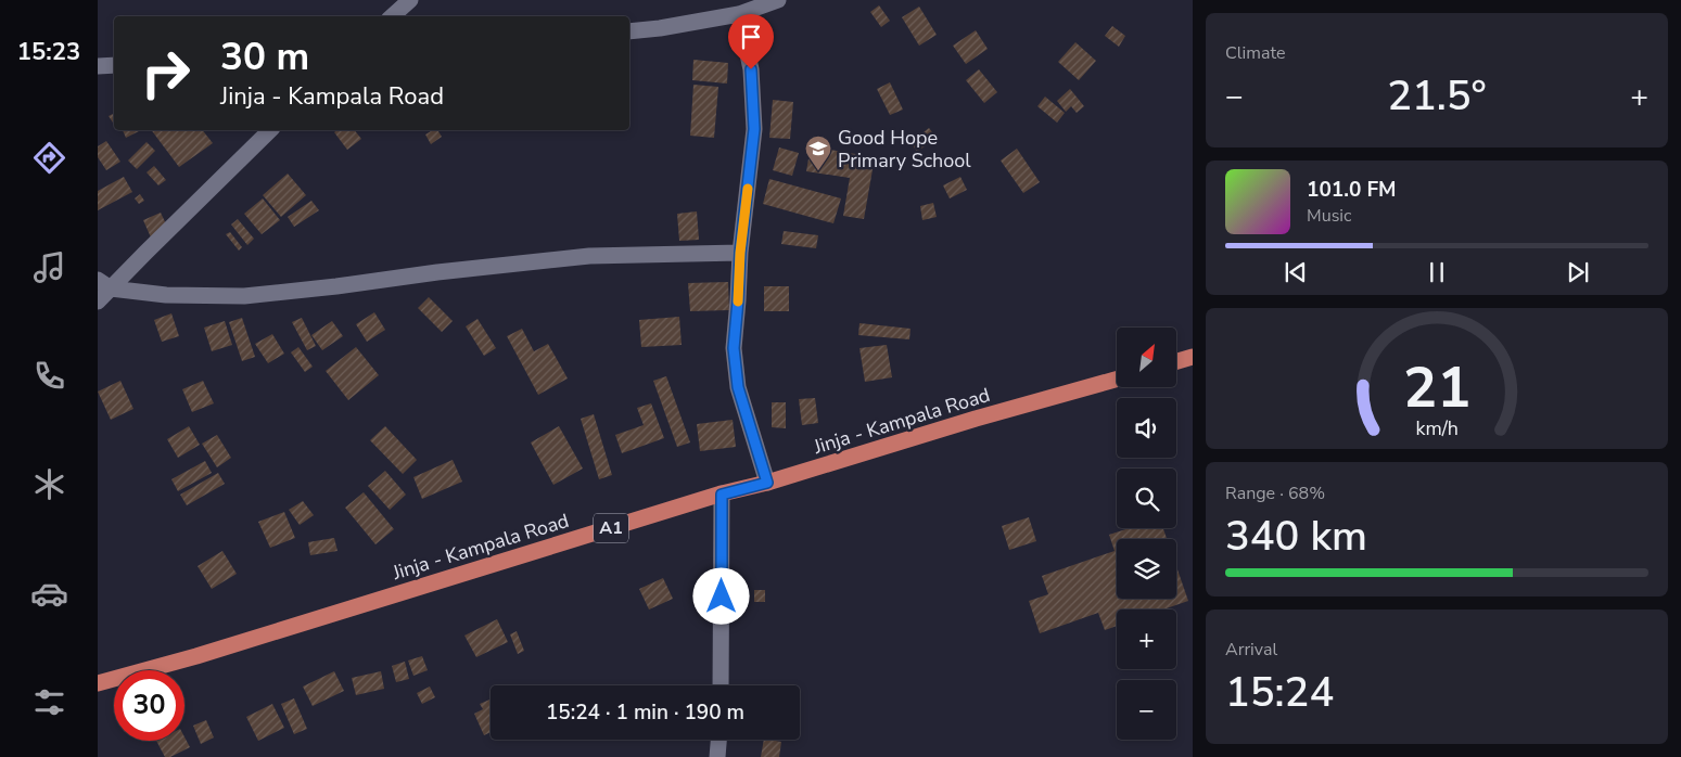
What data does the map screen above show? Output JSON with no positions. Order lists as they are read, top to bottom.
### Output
{
  "streets": {
    "highway": ["Jinja - Kampala Road", "A1"]
  },
  "places": {
    "school or university": ["Good Hope Primary School"]
  },
  "north": "top right",
  "page": {
    "tabs": "15:23",
    "tile": [
      "Climate",
      ["Range · 68%", "340 km"],
      ["Arrival", "15:24"]
    ],
    "turn": ["30 m", "Jinja - Kampala Road"],
    "heat": ["−", "21.5°", "+"],
    "song": ["101.0 FM", "Music"],
    "map_buttons": ["+", "−"],
    "limit": "30",
    "trip": "15:24 · 1 min · 190 m",
    "gauge": ["21", "km/h"]
  }
}
